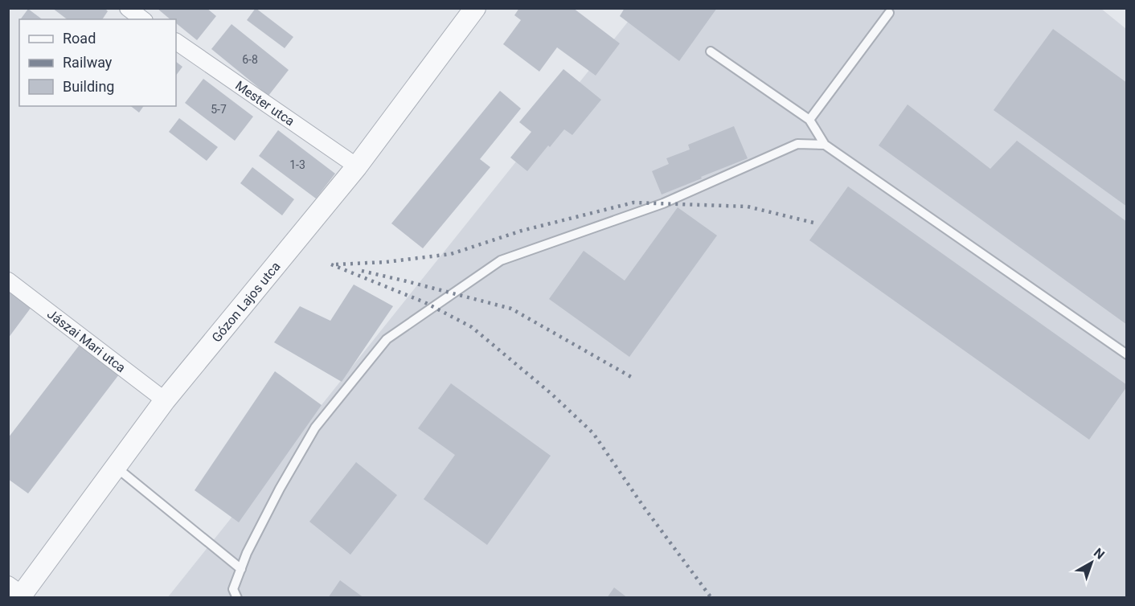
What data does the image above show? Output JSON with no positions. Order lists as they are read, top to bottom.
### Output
{
  "streets": {
    "street": ["Mester utca", "Gózon Lajos utca", "Jászai Mari utca"]
  },
  "crossings": [
    ["Mester utca", "Gózon Lajos utca"],
    ["Gózon Lajos utca", "Jászai Mari utca"]
  ],
  "house_numbers": ["6-8", "5-7", "1-3"],
  "legend": ["Road", "Railway", "Building"],
  "north": "top right"
}
